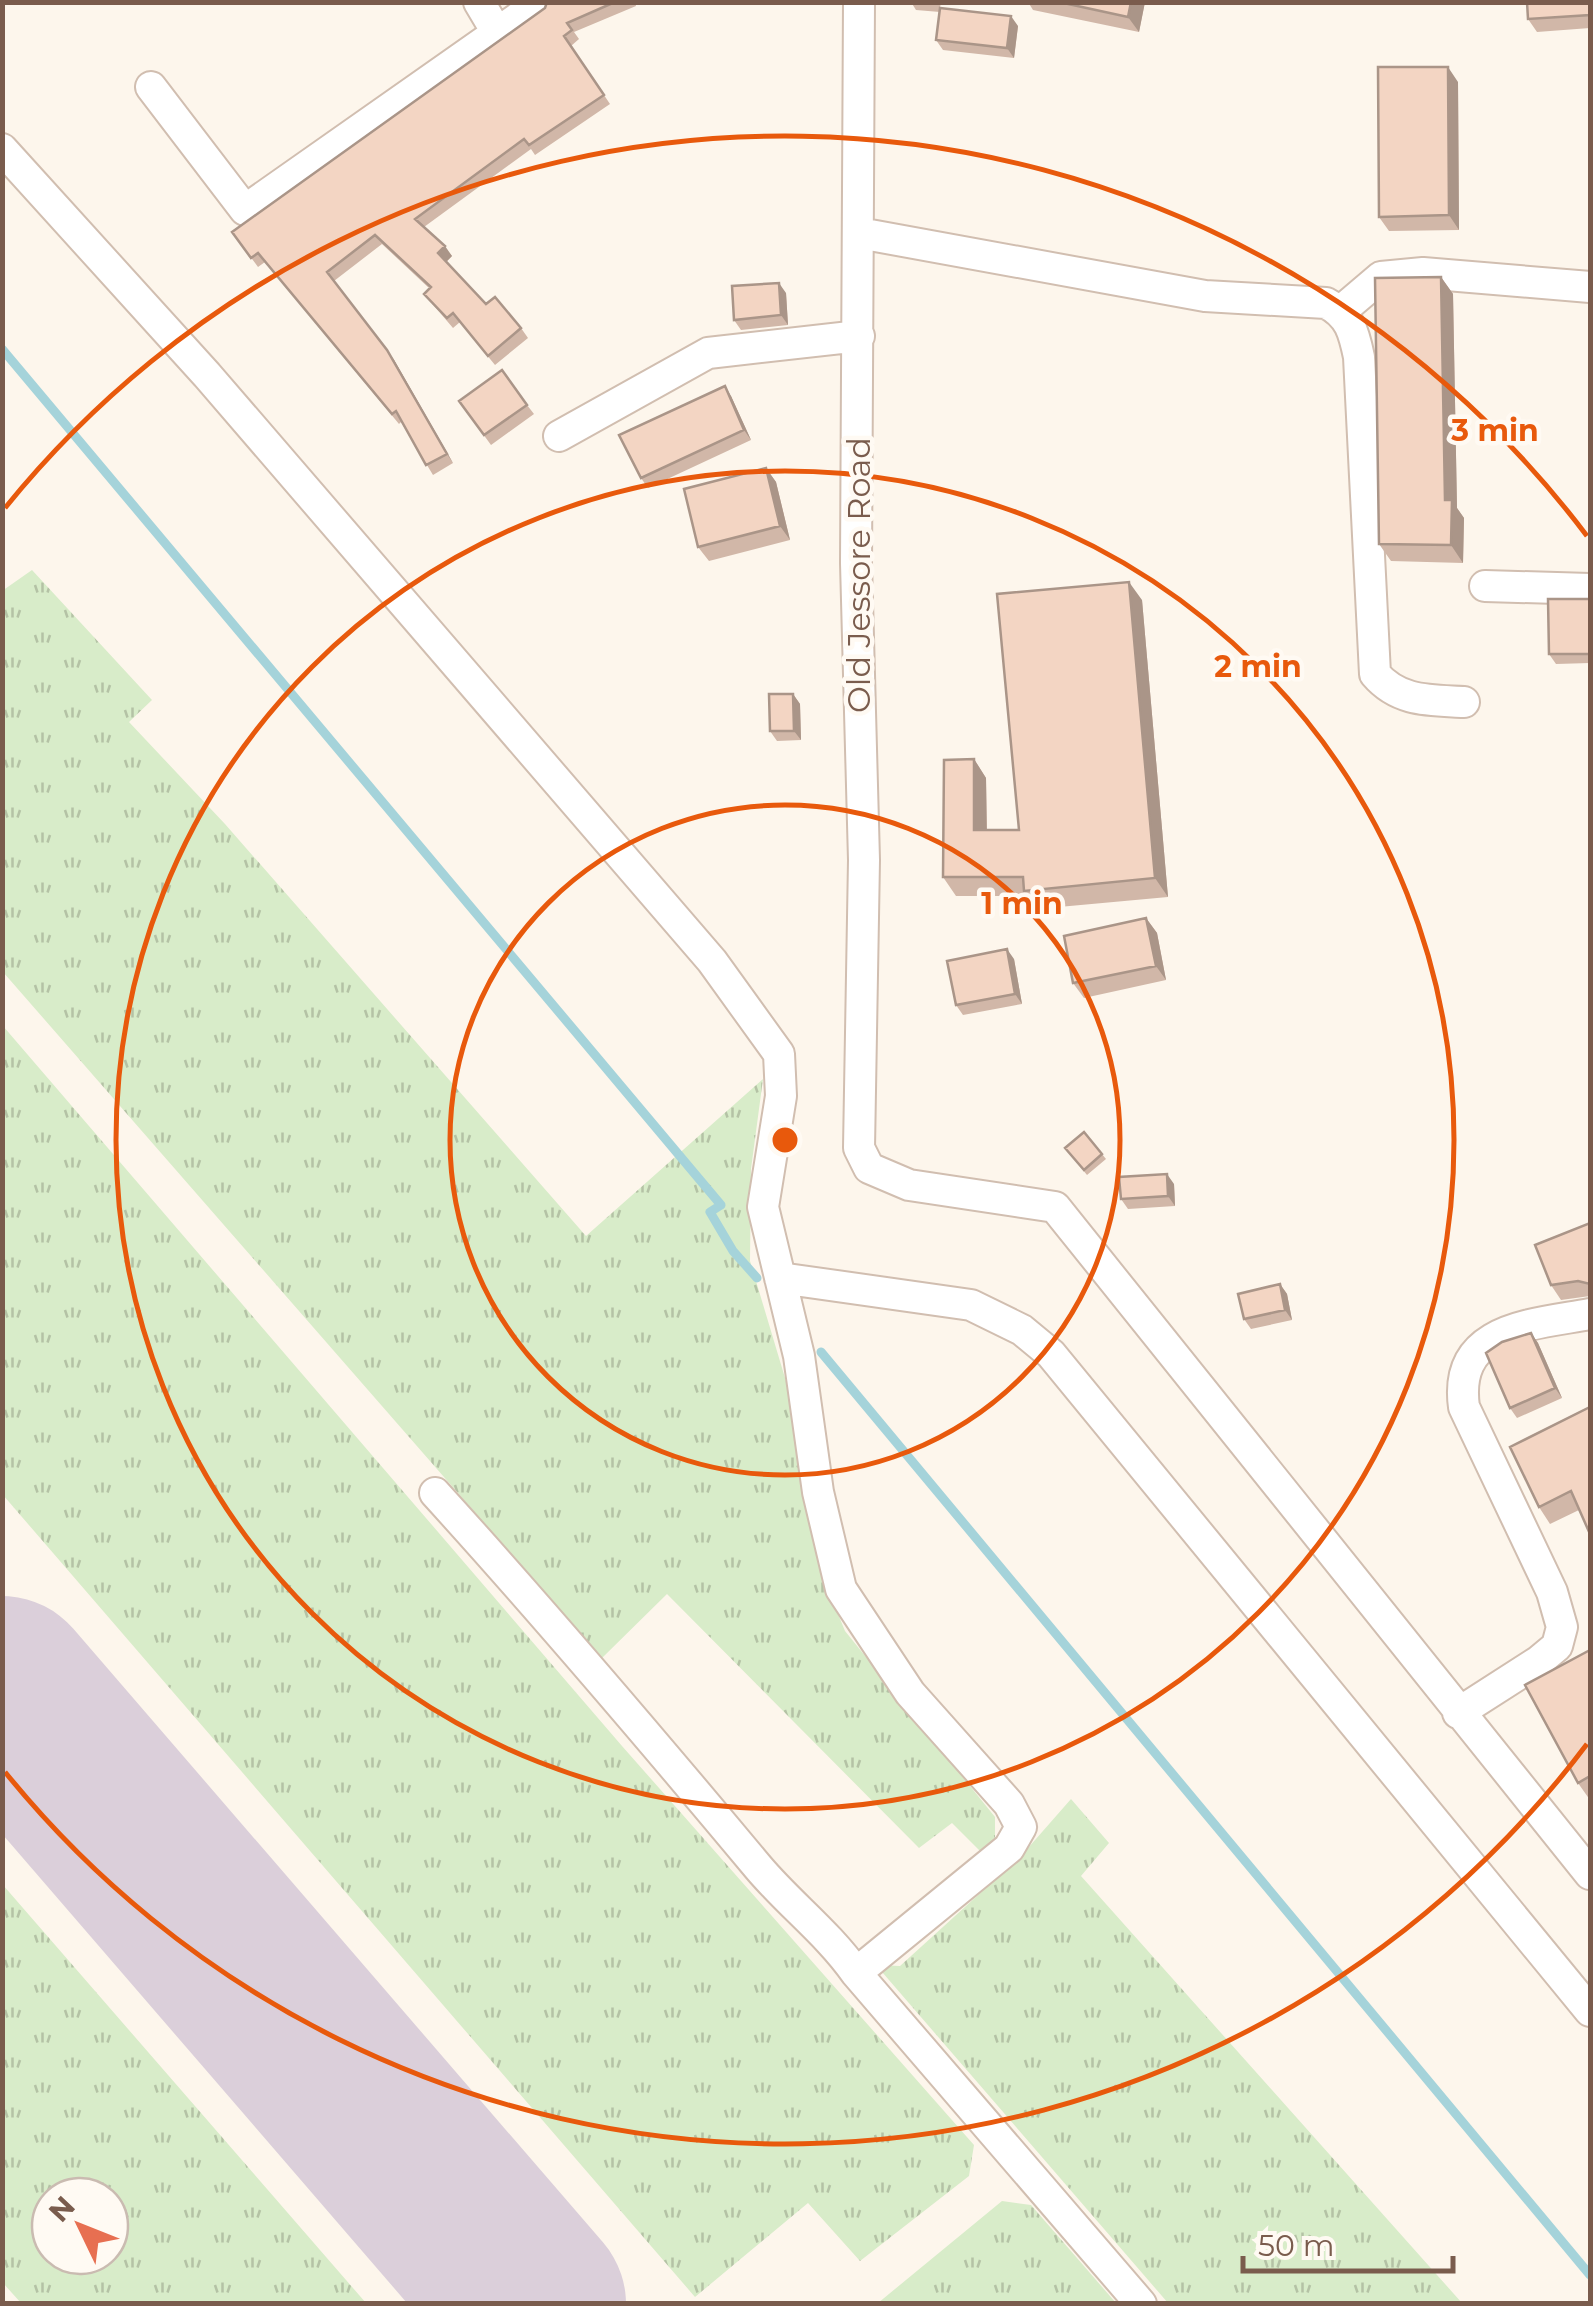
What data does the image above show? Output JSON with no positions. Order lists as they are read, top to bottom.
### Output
{
  "streets": {
    "street": ["Old Jessore Road"]
  },
  "scale_bar": "50 m",
  "north": "top left",
  "rings": ["3 min", "2 min", "1 min"]
}
